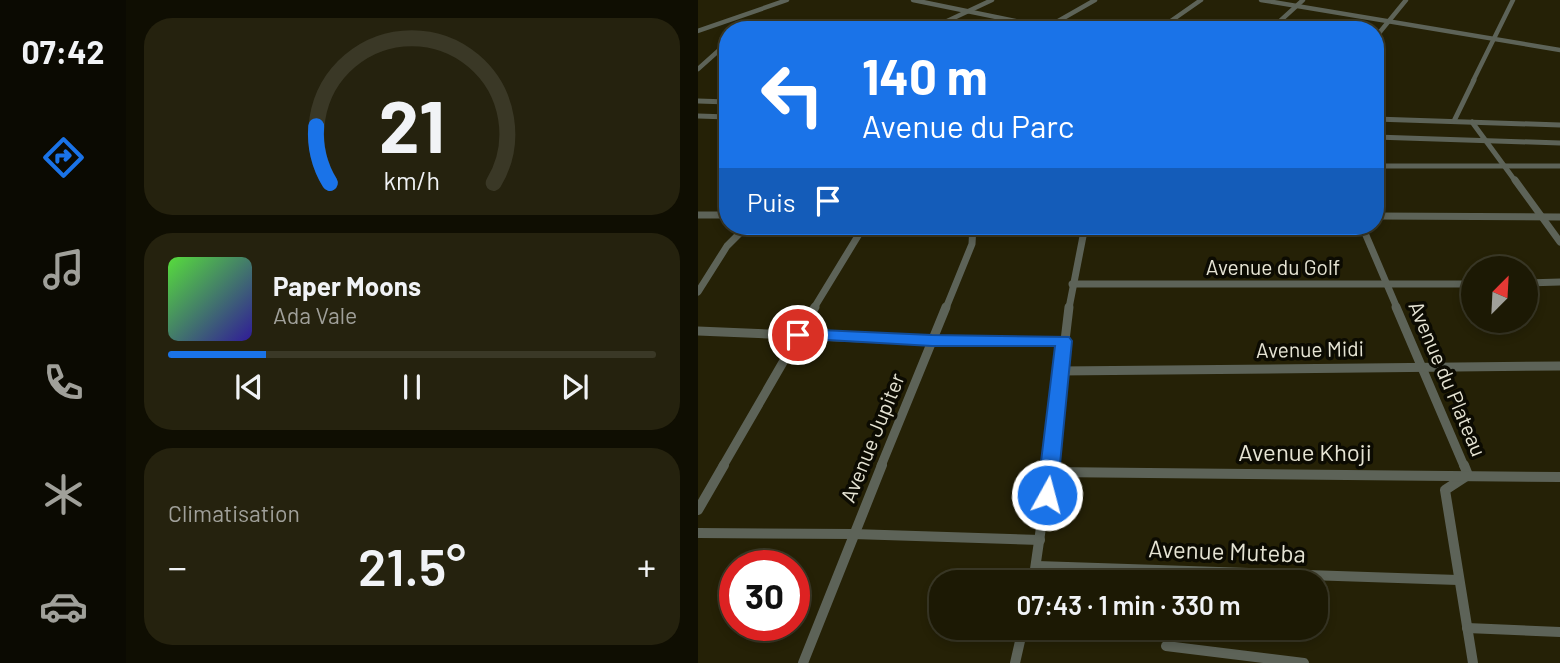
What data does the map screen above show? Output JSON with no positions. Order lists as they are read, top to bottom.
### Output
{
  "streets": {
    "street": [
      "Avenue du Golf",
      "Avenue Midi",
      "Avenue du Plateau",
      "Avenue Jupiter",
      "Avenue Khoji",
      "Avenue Muteba"
    ]
  },
  "crossings": [
    ["Avenue du Golf", "Avenue du Plateau"],
    ["Avenue Midi", "Avenue du Plateau"],
    ["Avenue du Plateau", "Avenue Khoji"],
    ["Avenue du Plateau", "Avenue Muteba"]
  ],
  "north": "top right",
  "page": {
    "tabs": "07:42",
    "turn": ["140 m", "Avenue du Parc"],
    "then": "Puis",
    "song": ["Paper Moons", "Ada Vale"],
    "tile": "Climatisation",
    "heat": ["−", "21.5°", "+"],
    "limit": "30",
    "trip": "07:43 · 1 min · 330 m",
    "gauge": ["21", "km/h"]
  }
}
